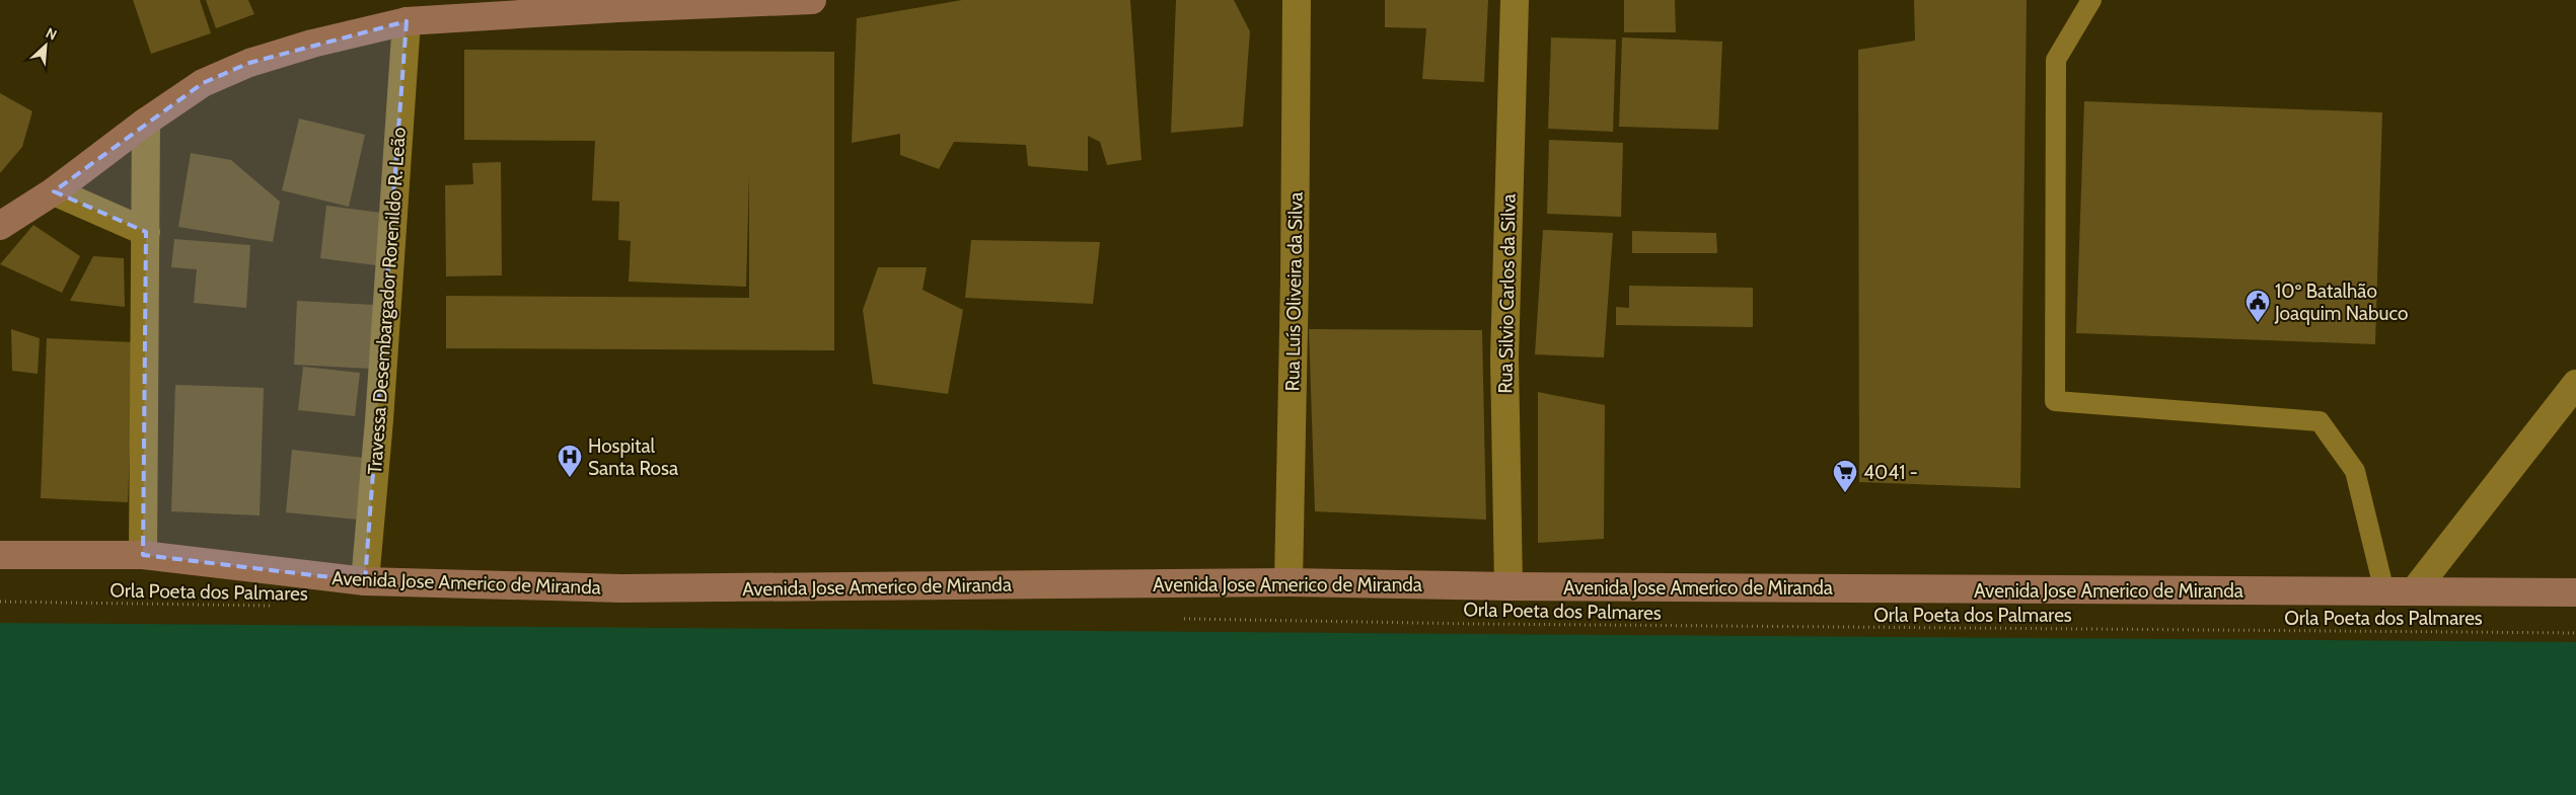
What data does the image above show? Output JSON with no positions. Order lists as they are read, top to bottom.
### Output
{
  "streets": {
    "main road": ["Avenida Jose Americo de Miranda"],
    "street": ["Rua Luís Oliveira da Silva", "Rua Silvio Carlos da Silva", "Travessa Desembargador Rorenildo R. Leão"],
    "path": ["Orla Poeta dos Palmares"]
  },
  "crossings": [
    ["Rua Luís Oliveira da Silva", "Avenida Jose Americo de Miranda"],
    ["Rua Silvio Carlos da Silva", "Avenida Jose Americo de Miranda"],
    ["Travessa Desembargador Rorenildo R. Leão", "Avenida Jose Americo de Miranda"]
  ],
  "places": {
    "public building": ["10º Batalhão Joaquim Nabuco"],
    "hospital": ["Hospital Santa Rosa"],
    "supermarket": ["4041 -"]
  },
  "north": "top right"
}
